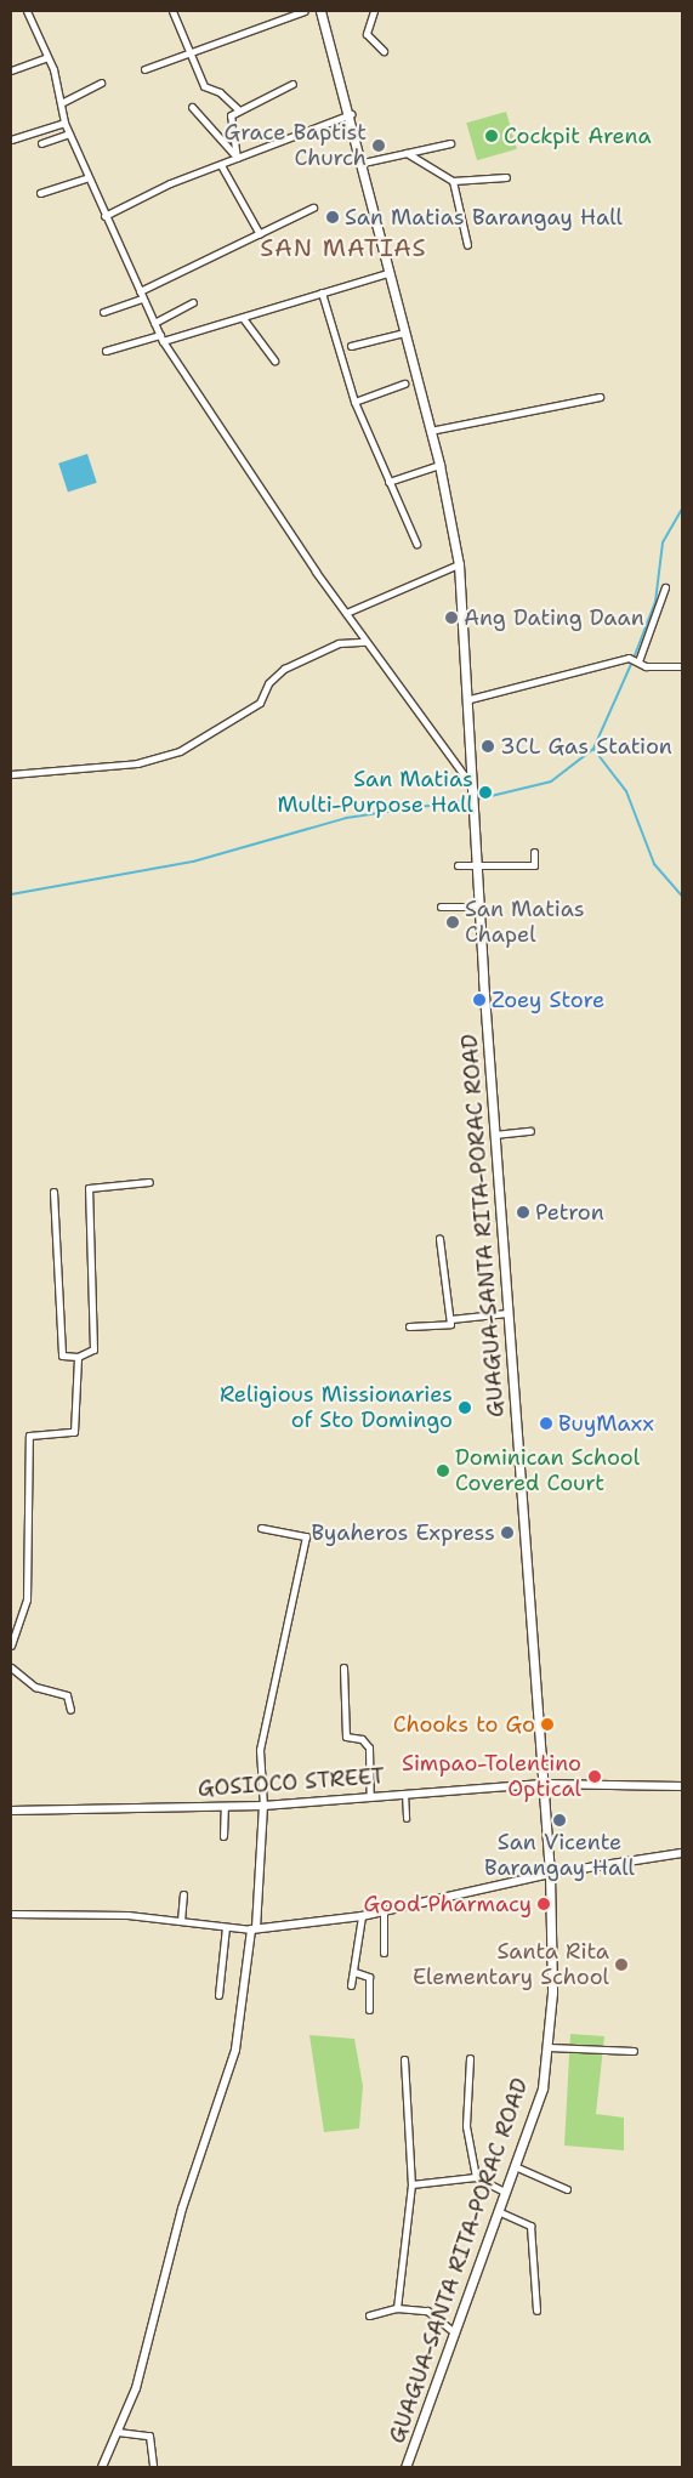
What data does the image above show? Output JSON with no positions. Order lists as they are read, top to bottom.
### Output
{
  "streets": {
    "main road": ["GUAGUA-SANTA RITA-PORAC ROAD"],
    "street": ["GOSIOCO STREET"]
  },
  "crossings": [
    ["GUAGUA-SANTA RITA-PORAC ROAD", "GOSIOCO STREET"]
  ],
  "districts": ["SAN MATIAS"],
  "places": [
    "Cockpit Arena",
    "Grace Baptist Church",
    "San Matias Barangay Hall",
    "Ang Dating Daan",
    "3CL Gas Station",
    "San Matias Multi-Purpose Hall",
    "San Matias Chapel",
    "Zoey Store",
    "Petron",
    "Religious Missionaries of Sto Domingo",
    "BuyMaxx",
    "Dominican School Covered Court",
    "Byaheros Express",
    "Chooks to Go",
    "Simpao-Tolentino Optical",
    "San Vicente Barangay Hall",
    "Good Pharmacy",
    "Santa Rita Elementary School"
  ]
}
